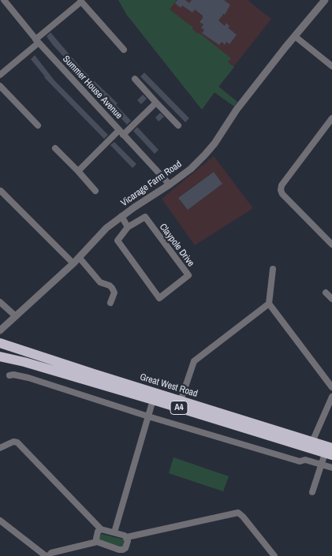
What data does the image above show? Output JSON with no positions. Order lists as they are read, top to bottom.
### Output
{
  "streets": {
    "highway": ["Great West Road", "A4"],
    "street": ["Summer House Avenue", "Vicarage Farm Road", "Claypole Drive"]
  },
  "crossings": [
    ["Summer House Avenue", "Vicarage Farm Road"],
    ["Great West Road", "A4"]
  ]
}
